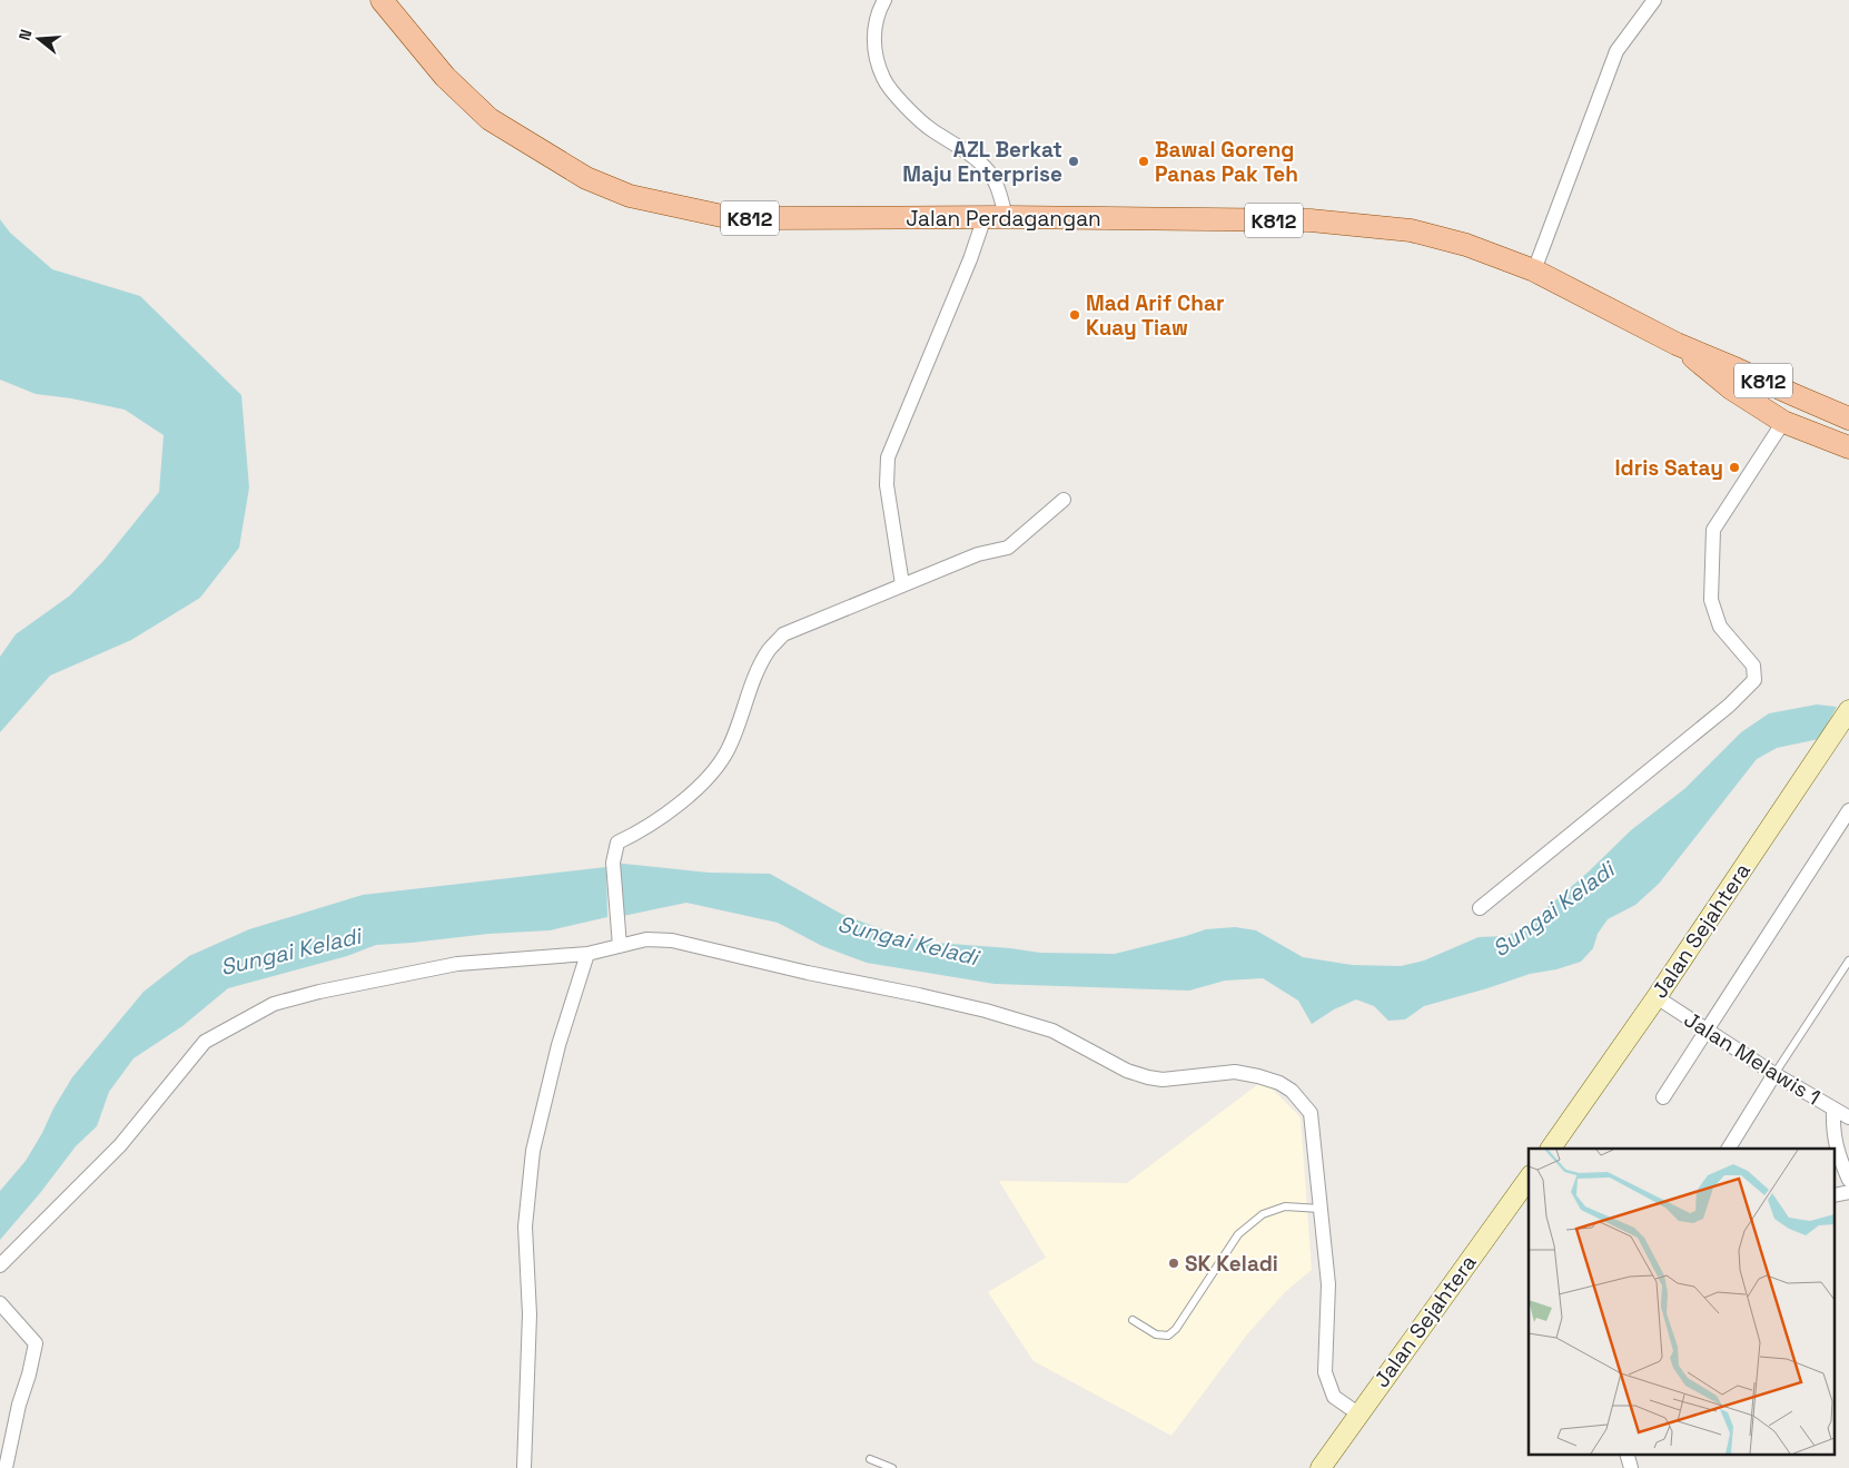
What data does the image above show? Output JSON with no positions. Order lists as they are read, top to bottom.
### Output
{
  "streets": {
    "main road": ["K812", "Jalan Perdagangan", "Jalan Sejahtera"],
    "street": ["Jalan Melawis 1"]
  },
  "crossings": [
    ["Jalan Sejahtera", "Jalan Melawis 1"]
  ],
  "water": ["Sungai Keladi"],
  "places": [
    "AZL Berkat Maju Enterprise",
    "Bawal Goreng Panas Pak Teh",
    "Mad Arif Char Kuay Tiaw",
    "Idris Satay",
    "SK Keladi"
  ],
  "north": "left"
}
